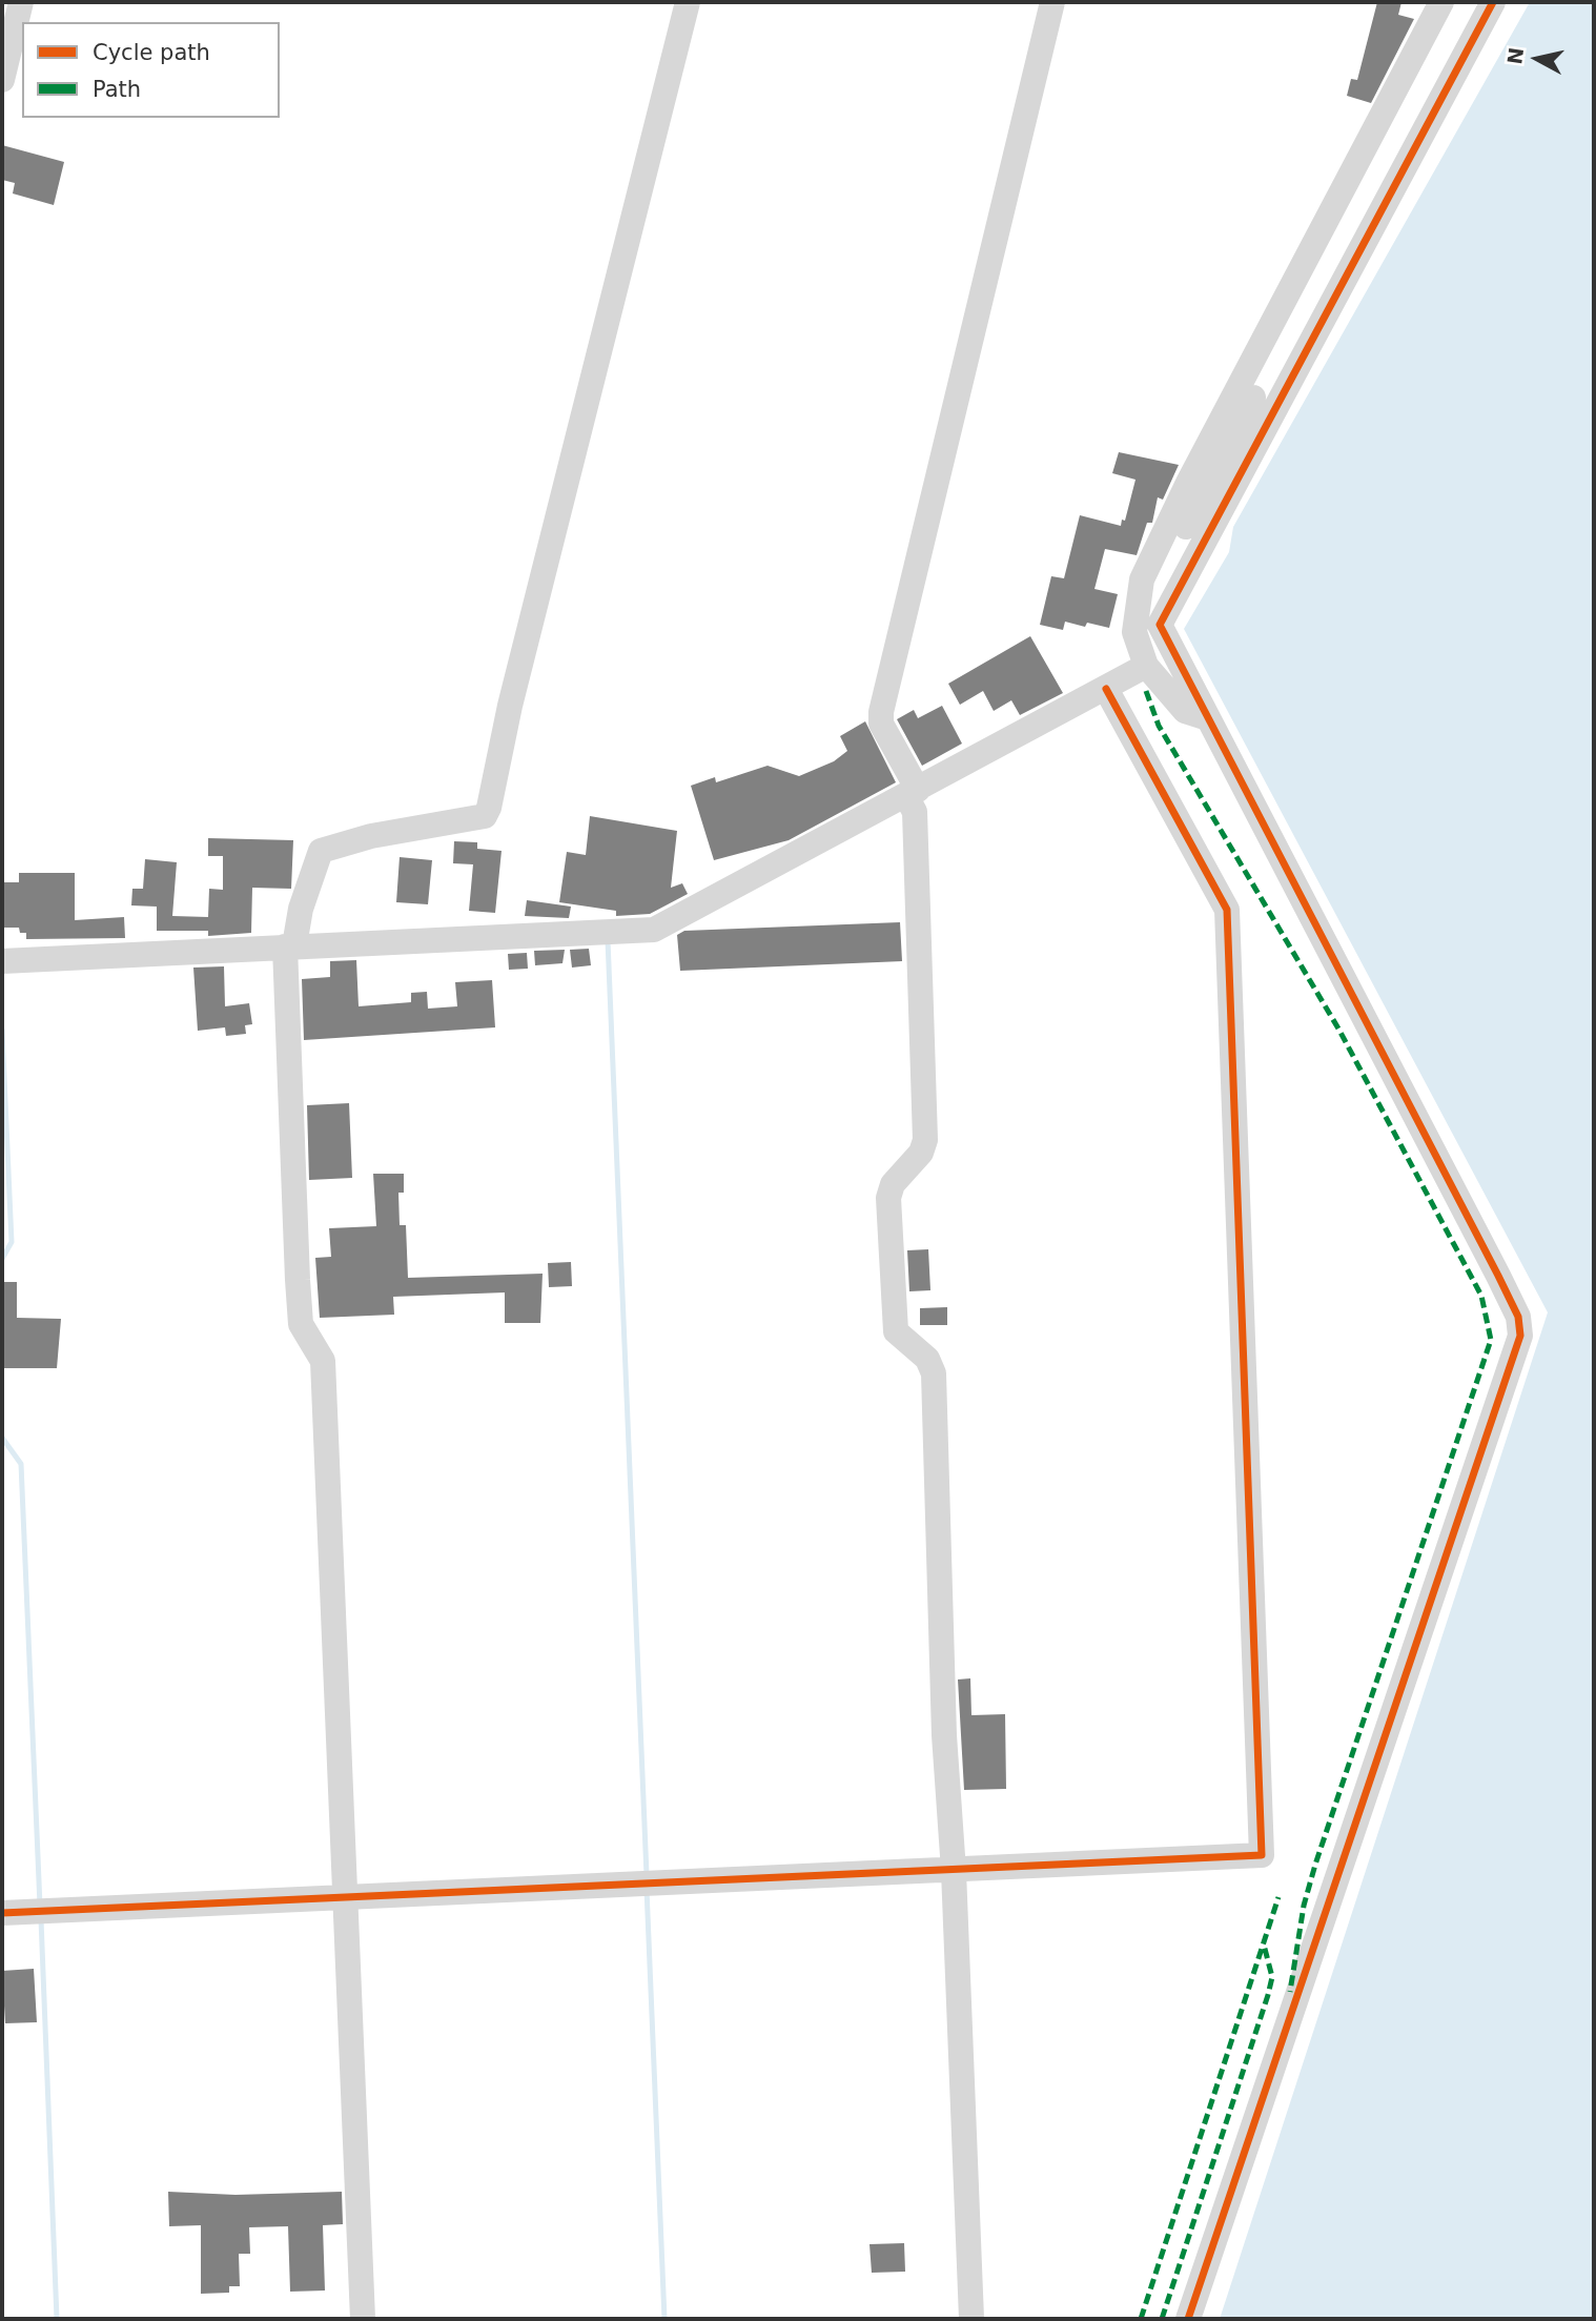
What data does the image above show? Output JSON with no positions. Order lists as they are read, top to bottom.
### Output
{
  "legend": ["Cycle path", "Path"],
  "north": "left"
}
